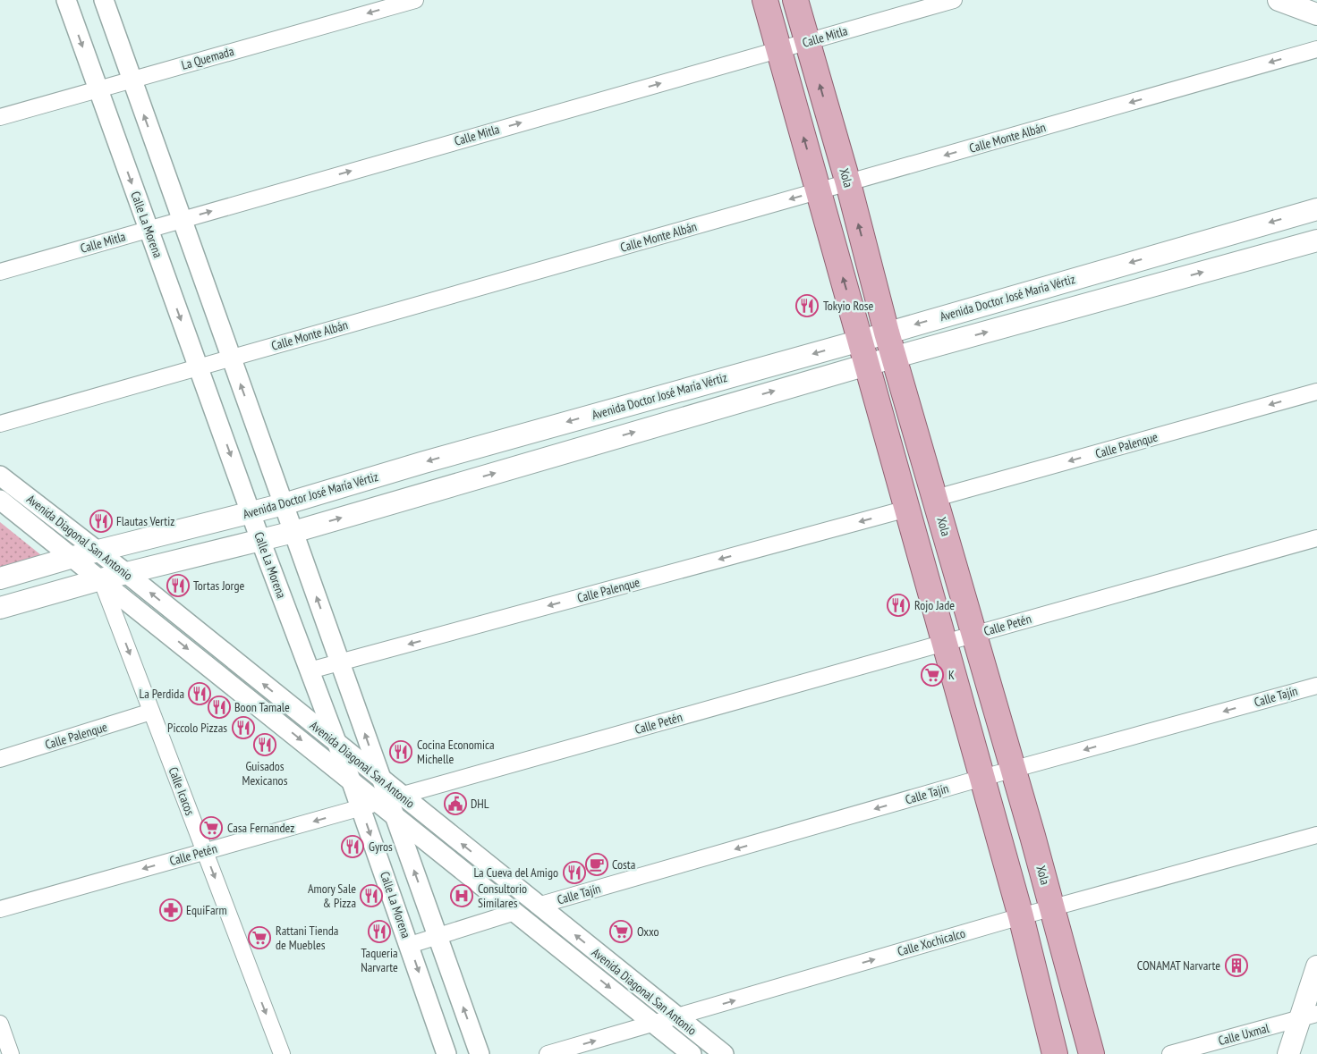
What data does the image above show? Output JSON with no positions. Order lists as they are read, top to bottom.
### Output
{
  "streets": {
    "main road": ["Xola", "Avenida Doctor José María Vértiz"],
    "street": [
      "Calle Mitla",
      "La Quemada",
      "Calle Monte Albán",
      "Calle La Morena",
      "Calle Palenque",
      "Avenida Diagonal San Antonio",
      "Calle Petén",
      "Calle Tajín",
      "Calle Icacos",
      "Calle Xochicalco",
      "Calle Uxmal"
    ]
  },
  "crossings": [
    ["Calle Mitla", "Xola"],
    ["Calle Mitla", "Calle La Morena"],
    ["La Quemada", "Calle La Morena"],
    ["Calle Monte Albán", "Xola"],
    ["Calle Monte Albán", "Calle La Morena"],
    ["Xola", "Avenida Doctor José María Vértiz"],
    ["Xola", "Calle Palenque"],
    ["Xola", "Calle Petén"],
    ["Xola", "Calle Tajín"],
    ["Xola", "Calle Xochicalco"],
    ["Calle La Morena", "Avenida Doctor José María Vértiz"],
    ["Calle La Morena", "Calle Palenque"],
    ["Calle La Morena", "Avenida Diagonal San Antonio"],
    ["Calle La Morena", "Calle Petén"],
    ["Avenida Doctor José María Vértiz", "Avenida Diagonal San Antonio"],
    ["Calle Palenque", "Calle Icacos"],
    ["Avenida Diagonal San Antonio", "Calle Petén"],
    ["Avenida Diagonal San Antonio", "Calle Tajín"],
    ["Avenida Diagonal San Antonio", "Calle Icacos"],
    ["Avenida Diagonal San Antonio", "Calle Xochicalco"],
    ["Calle Petén", "Calle Icacos"]
  ],
  "one_way": [
    "Calle Mitla",
    "La Quemada",
    "Calle Monte Albán",
    "Calle Palenque",
    "Calle Tajín",
    "Calle Icacos",
    "Calle Xochicalco"
  ],
  "places": {
    "restaurant": [
      "Tokyio Rose",
      "Flautas Vertiz",
      "Tortas Jorge",
      "Rojo Jade",
      "La Perdida",
      "Boon Tamale",
      "Piccolo Pizzas",
      "Guisados Mexicanos",
      "Cocina Economica Michelle",
      "Gyros",
      "La Cueva del Amigo",
      "Amory Sale & Pizza",
      "Taqueria Narvarte"
    ],
    "supermarket": [
      "K",
      "Casa Fernandez",
      "Oxxo",
      "Rattani Tienda de Muebles"
    ],
    "public building": ["DHL"],
    "cafe": ["Costa"],
    "hospital": ["Consultorio Similares"],
    "pharmacy": ["EquiFarm"],
    "building": ["CONAMAT Narvarte"]
  }
}
